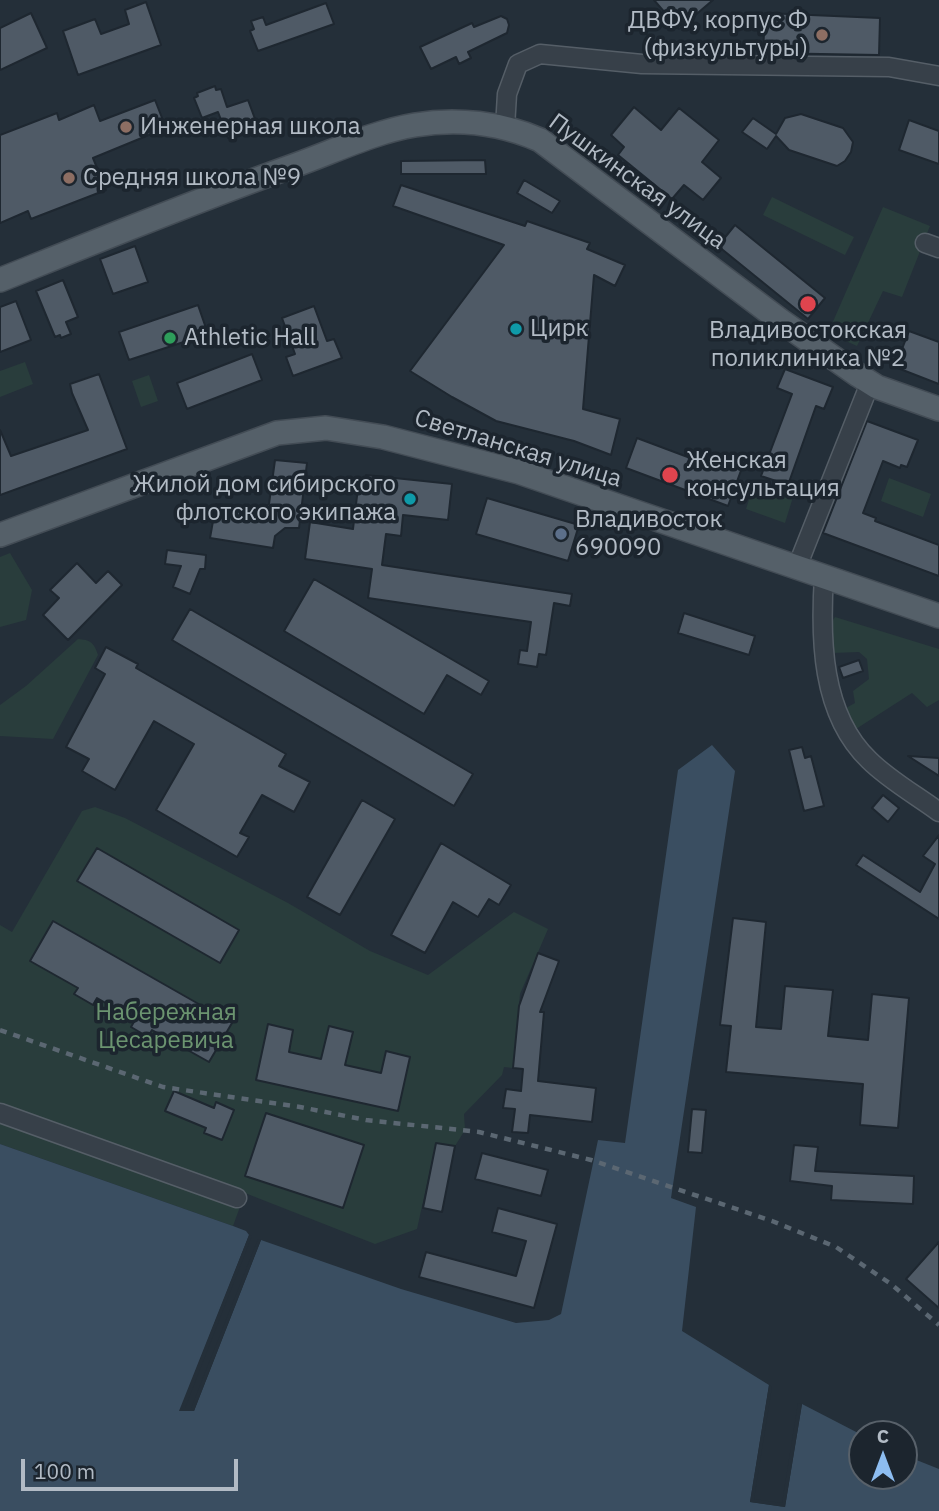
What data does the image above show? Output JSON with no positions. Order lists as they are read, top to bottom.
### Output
{
  "streets": {
    "main road": ["Пушкинская улица", "Светланская улица"]
  },
  "parks": ["Набережная Цесаревича"],
  "places": [
    "ДВФУ, корпус Ф (физкультуры)",
    "Инженерная школа",
    "Средняя школа №9",
    "Владивостокская поликлиника №2",
    "Цирк",
    "Athletic Hall",
    "Женская консультация",
    "Жилой дом сибирского флотского экипажа",
    "Владивосток 690090"
  ],
  "scale_bar": "100 m",
  "north": "top"
}
